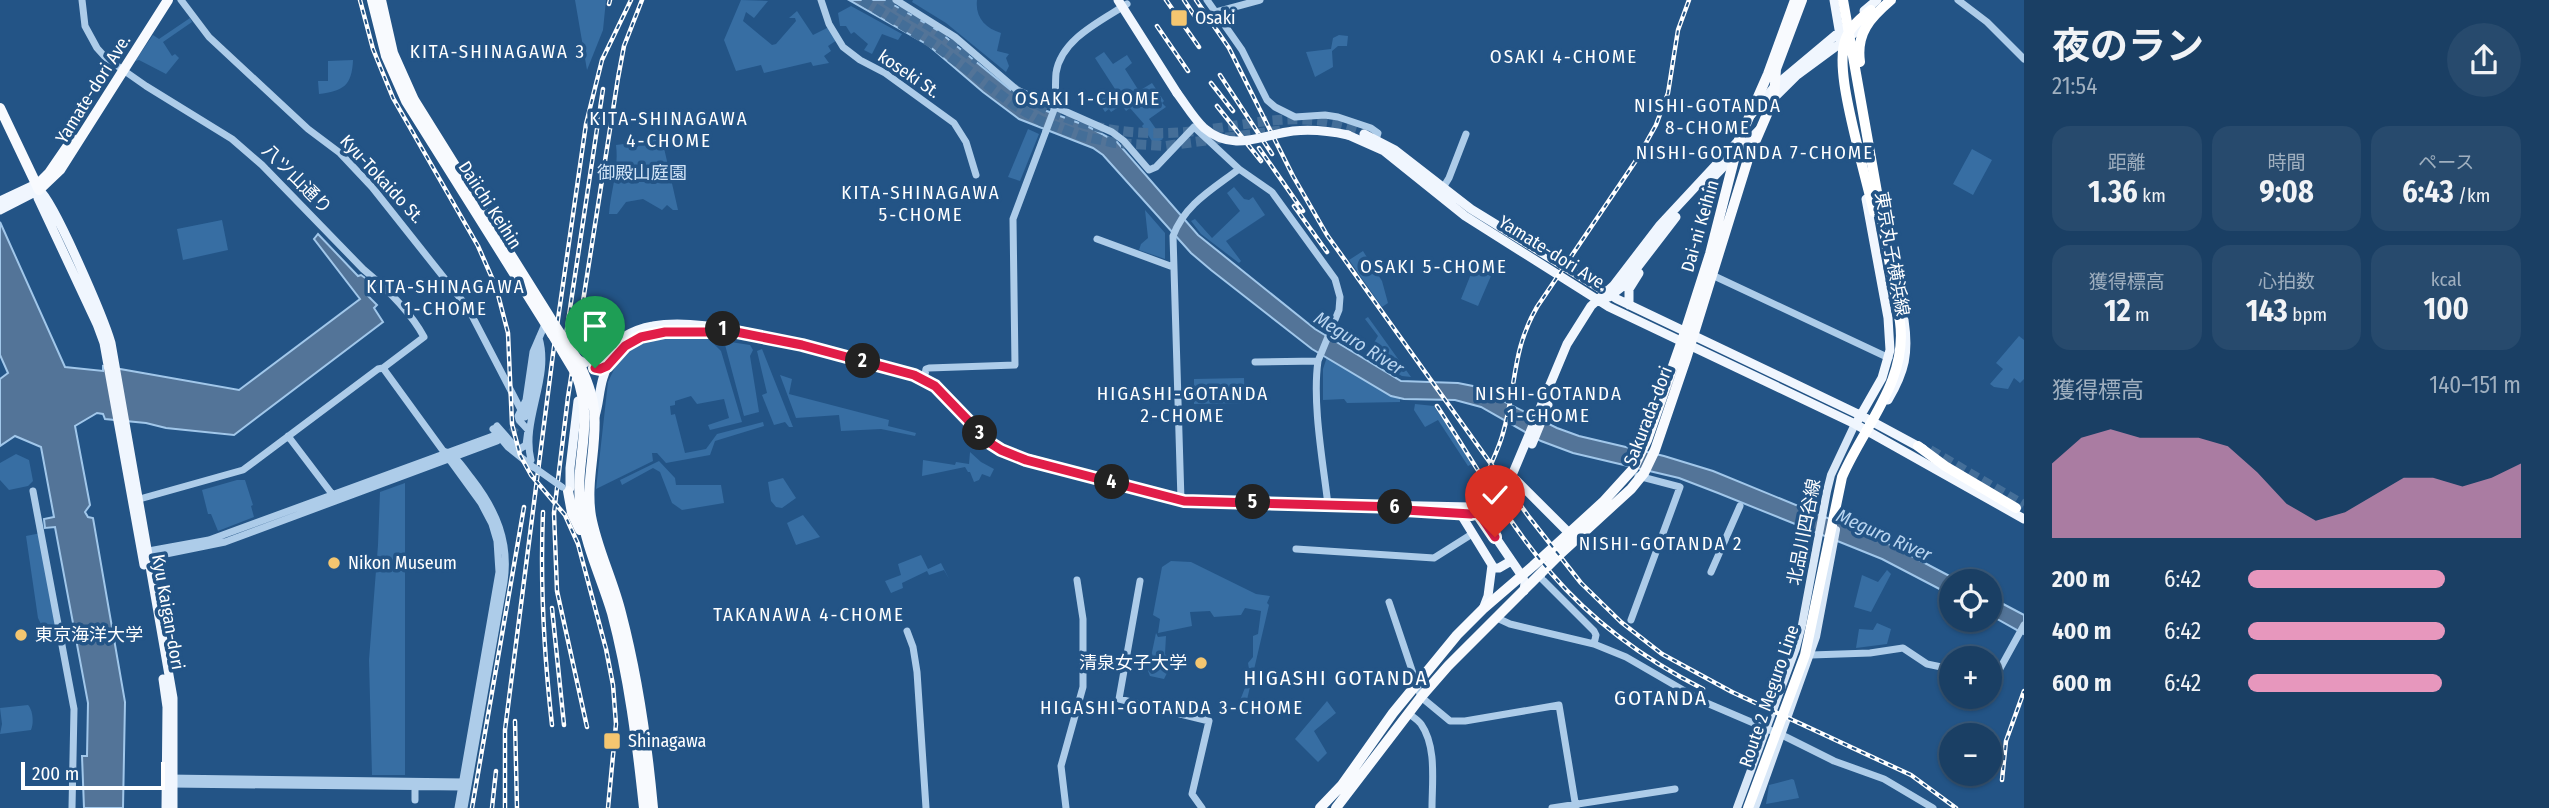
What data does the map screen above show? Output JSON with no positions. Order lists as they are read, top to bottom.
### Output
{
  "streets": {
    "highway": [
      "Yamate-dori Ave.",
      "Daiichi Keihin",
      "Dai-ni Keihin",
      "Sakurada-dori",
      "Route 2 Meguro Line"
    ],
    "main road": ["東京丸子横浜線", "北品川四谷線", "Kyu Kaigan-dori"],
    "street": ["koseki St.", "八ツ山通り", "Kyu-Tokaido St."]
  },
  "crossings": [
    ["Yamate-dori Ave.", "八ツ山通り"],
    ["Yamate-dori Ave.", "Dai-ni Keihin"],
    ["Yamate-dori Ave.", "東京丸子横浜線"],
    ["Yamate-dori Ave.", "Sakurada-dori"],
    ["Yamate-dori Ave.", "北品川四谷線"],
    ["Yamate-dori Ave.", "Kyu Kaigan-dori"],
    ["Dai-ni Keihin", "Sakurada-dori"],
    ["東京丸子横浜線", "北品川四谷線"],
    ["東京丸子横浜線", "Route 2 Meguro Line"],
    ["北品川四谷線", "Route 2 Meguro Line"]
  ],
  "districts": [
    "KITA-SHINAGAWA 3",
    "OSAKI 4-CHOME",
    "OSAKI 1-CHOME",
    "NISHI-GOTANDA 8-CHOME",
    "KITA-SHINAGAWA 4-CHOME",
    "NISHI-GOTANDA 7-CHOME",
    "KITA-SHINAGAWA 5-CHOME",
    "OSAKI 5-CHOME",
    "KITA-SHINAGAWA 1-CHOME",
    "HIGASHI-GOTANDA 2-CHOME",
    "NISHI-GOTANDA 1-CHOME",
    "NISHI-GOTANDA 2",
    "TAKANAWA 4-CHOME",
    "HIGASHI GOTANDA",
    "GOTANDA",
    "HIGASHI-GOTANDA 3-CHOME"
  ],
  "water": ["Meguro River"],
  "parks": ["御殿山庭園"],
  "places": {
    "transit": ["Osaki", "Shinagawa"],
    "other": ["Nikon Museum", "東京海洋大学", "清泉女子大学"]
  },
  "scale_bar": "200 m",
  "page": {
    "heading": ["夜のラン", "21:54"],
    "stats": [
      ["距離", "1.36 km"],
      ["時間", "9:08"],
      ["ペース", "6:43 /km"],
      ["獲得標高", "12 m"],
      ["心拍数", "143 bpm"],
      ["kcal", "100"]
    ],
    "pins": [
      "1",
      "2",
      "3",
      "4",
      "5",
      "6"
    ],
    "chart": ["獲得標高", "140–151 m"],
    "list": [
      {
        "name": "200 m",
        "note": "6:42"
      },
      {
        "name": "400 m",
        "note": "6:42"
      },
      {
        "name": "600 m",
        "note": "6:42"
      }
    ],
    "map_buttons": ["+", "−"],
    "scale": "200 m"
  }
}
